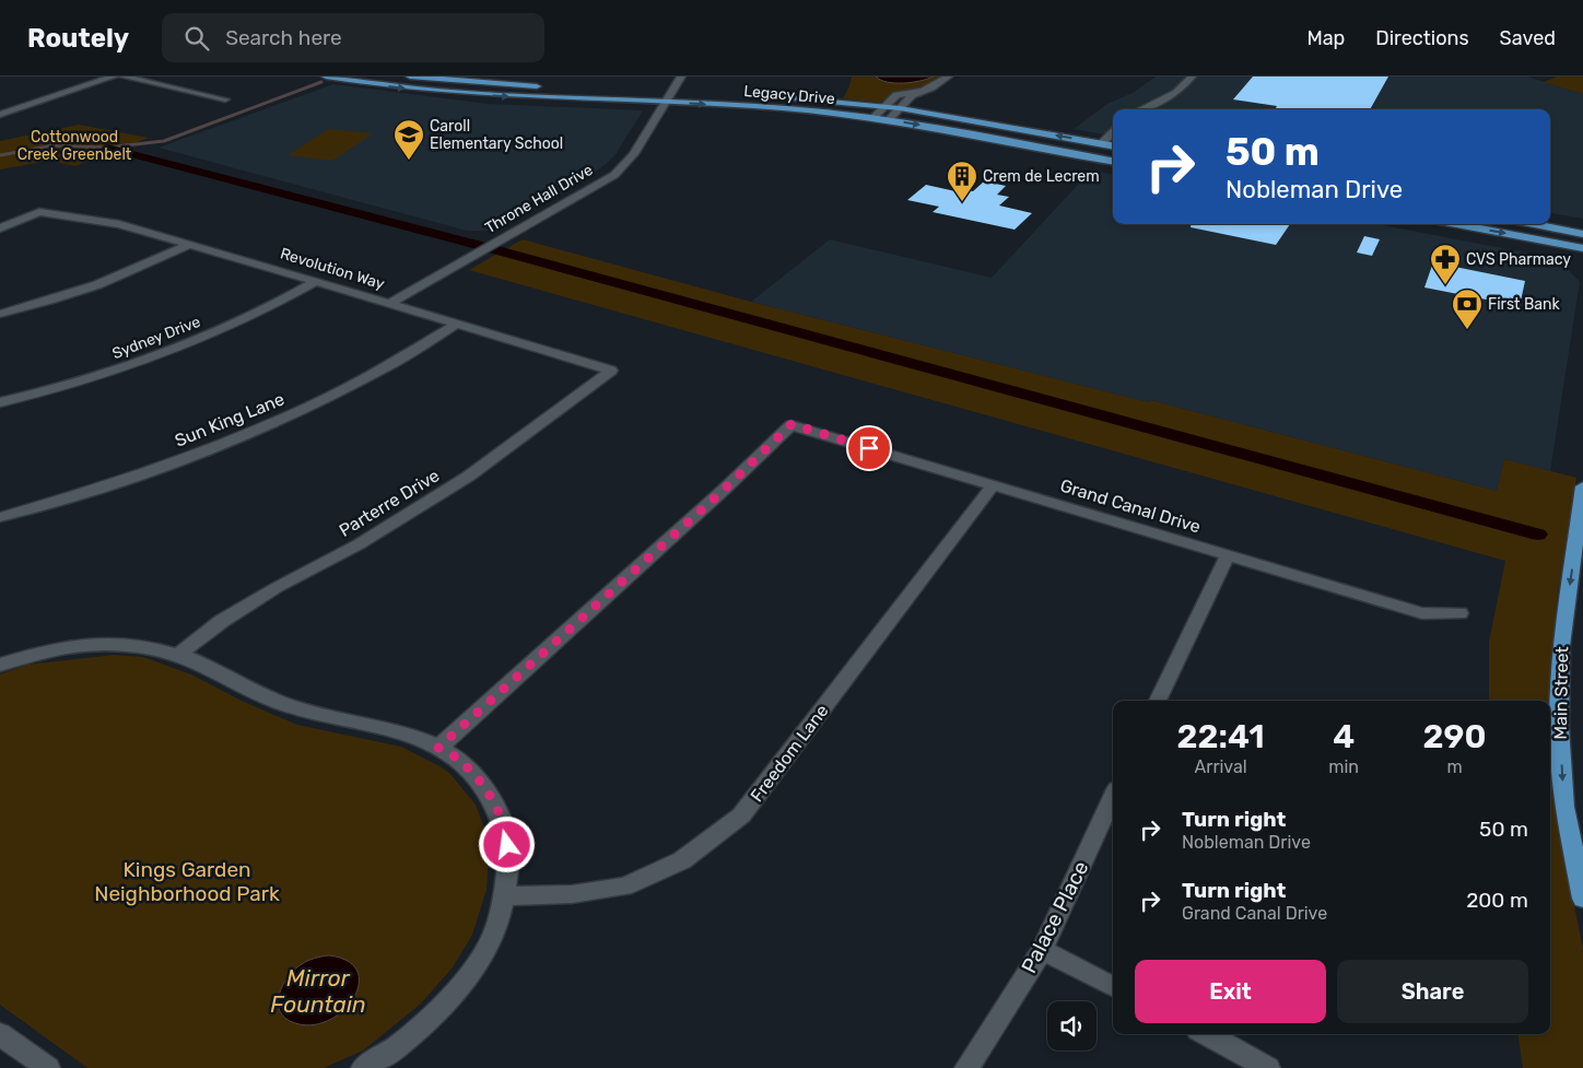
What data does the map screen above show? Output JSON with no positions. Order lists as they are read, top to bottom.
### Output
{
  "streets": {
    "main road": ["Legacy Drive", "Main Street"],
    "street": [
      "Throne Hall Drive",
      "Revolution Way",
      "Sydney Drive",
      "Sun King Lane",
      "Parterre Drive",
      "Grand Canal Drive",
      "Freedom Lane",
      "Palace Place"
    ]
  },
  "crossings": [
    ["Legacy Drive", "Throne Hall Drive"],
    ["Throne Hall Drive", "Revolution Way"],
    ["Revolution Way", "Sydney Drive"],
    ["Revolution Way", "Sun King Lane"],
    ["Revolution Way", "Parterre Drive"],
    ["Grand Canal Drive", "Freedom Lane"]
  ],
  "one_way": ["Main Street"],
  "water": ["Mirror Fountain"],
  "parks": ["Cottonwood Creek Greenbelt", "Kings Garden Neighborhood Park"],
  "places": {
    "school or university": ["Caroll Elementary School"],
    "building": ["Crem de Lecrem"],
    "pharmacy": ["CVS Pharmacy"],
    "bank": ["First Bank"]
  },
  "page": {
    "header": "Routely",
    "search": "Search here",
    "nav": ["Map", "Directions", "Saved"],
    "turn": ["50 m", "Nobleman Drive"],
    "eta": [
      "22:41",
      "Arrival",
      "4",
      "min",
      "290",
      "m"
    ],
    "list": [
      {
        "name": "Turn right",
        "note": "Nobleman Drive",
        "value": "50 m"
      },
      {
        "name": "Turn right",
        "note": "Grand Canal Drive",
        "value": "200 m"
      }
    ],
    "buttons": ["Exit", "Share"]
  }
}
